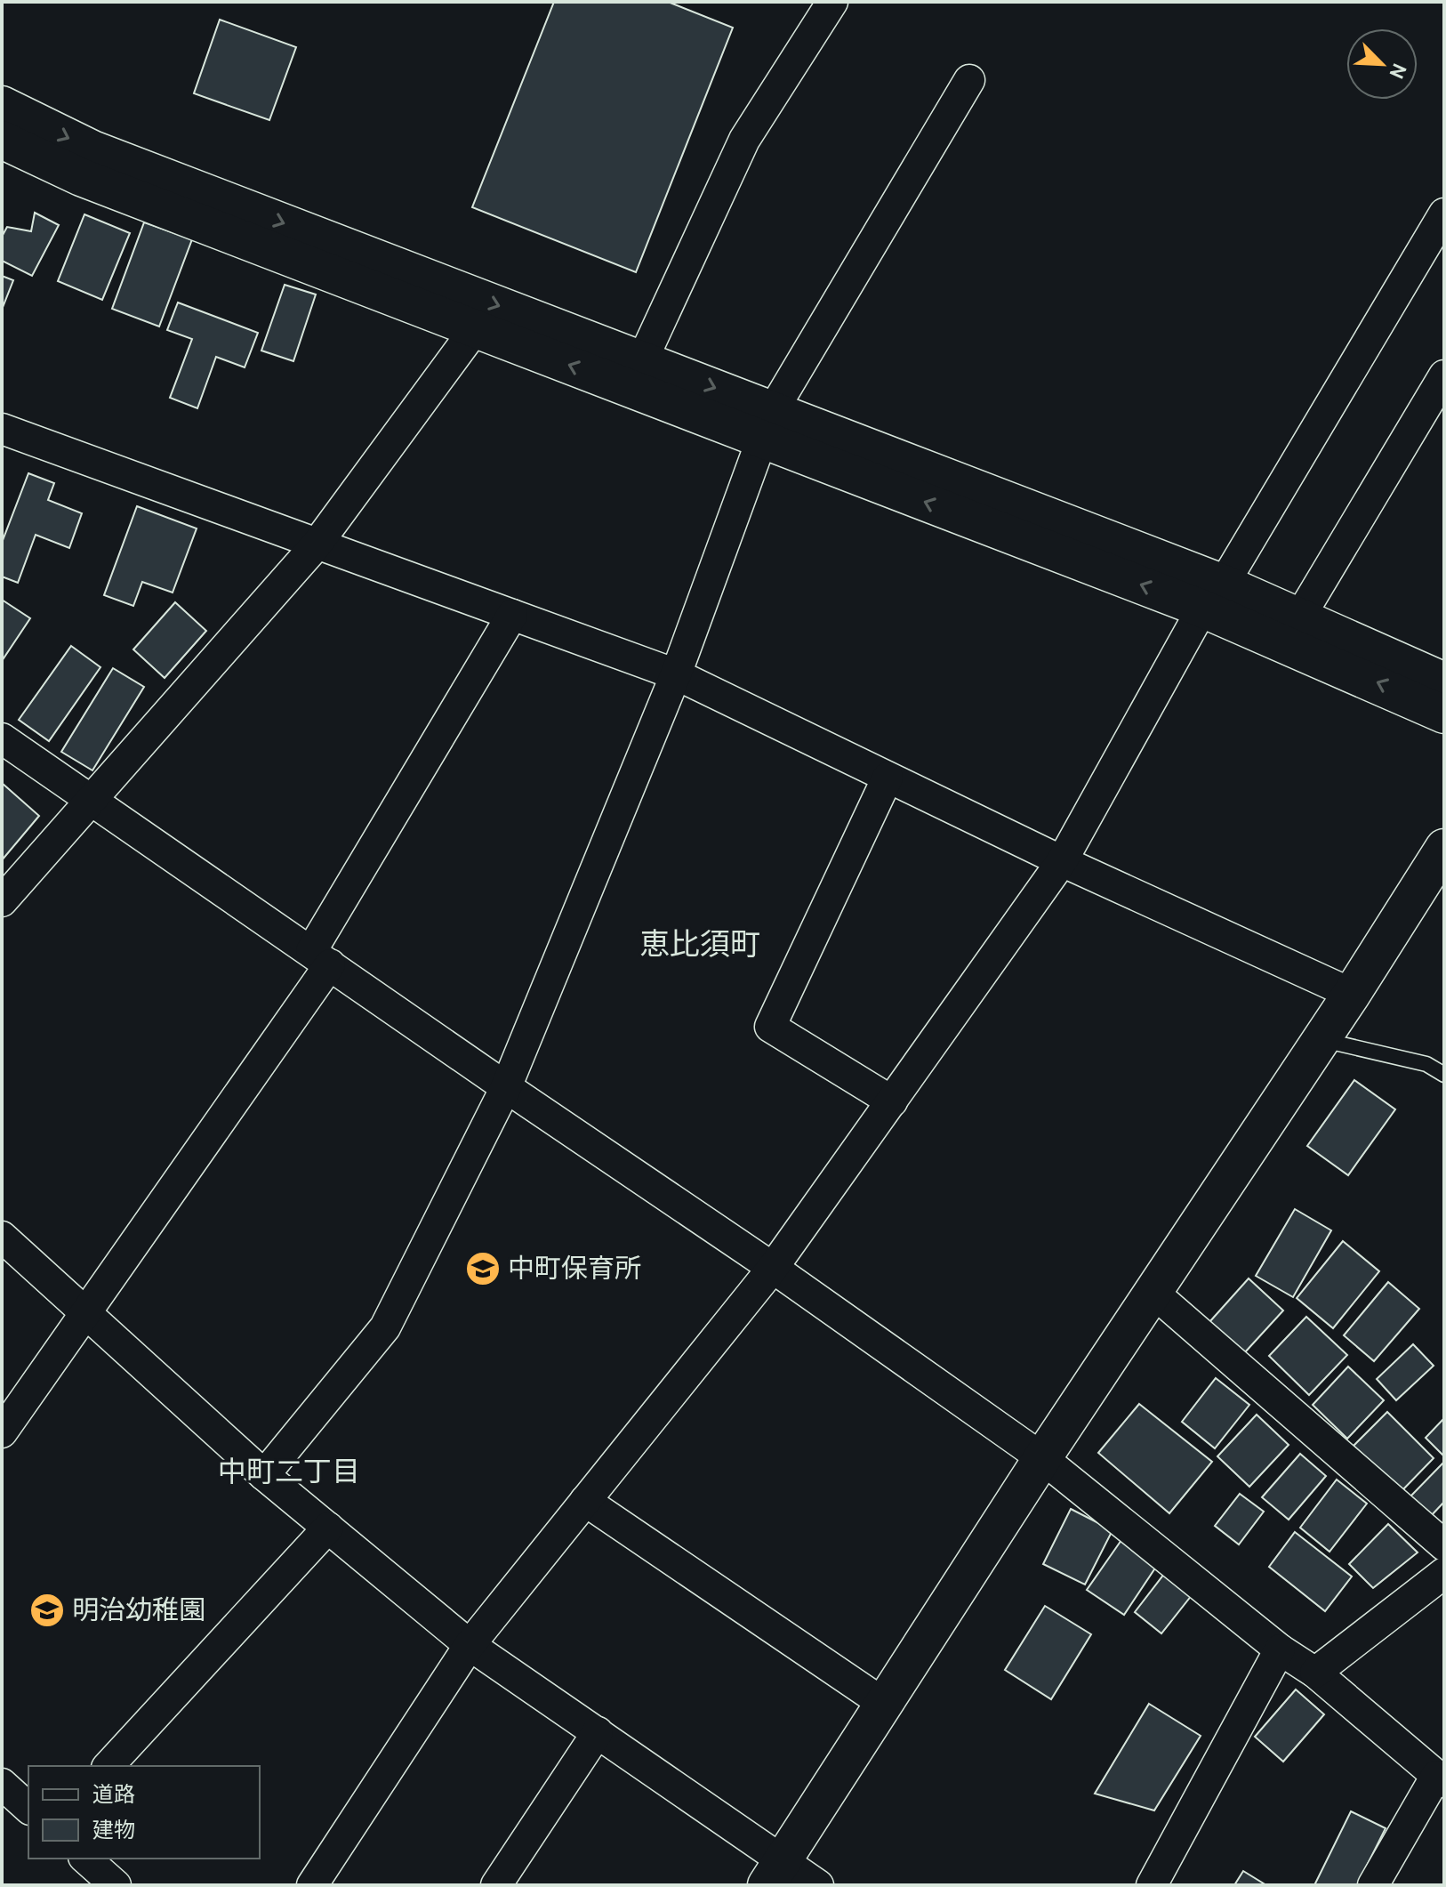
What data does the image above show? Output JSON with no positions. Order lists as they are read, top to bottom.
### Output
{
  "districts": ["恵比須町", "中町二丁目"],
  "places": {
    "school or university": ["中町保育所", "明治幼稚園"]
  },
  "legend": ["道路", "建物"],
  "north": "bottom right"
}
